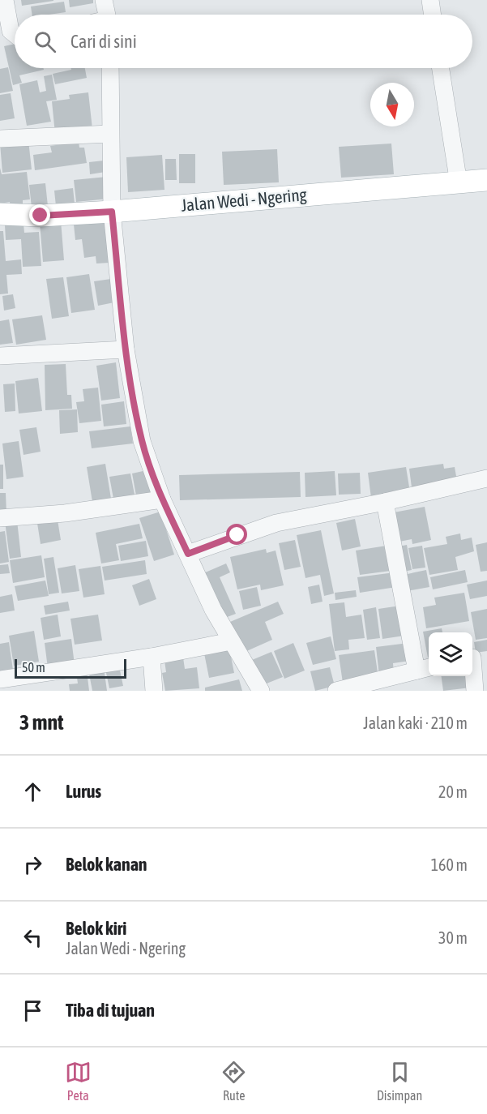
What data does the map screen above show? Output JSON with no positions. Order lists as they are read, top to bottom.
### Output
{
  "streets": {
    "main road": ["Jalan Wedi - Ngering"]
  },
  "scale_bar": "50 m",
  "north": "bottom",
  "page": {
    "search": "Cari di sini",
    "scale": "50 m",
    "heading": ["3 mnt", "Jalan kaki · 210 m"],
    "list": [
      ["Lurus", "20 m"],
      ["Belok kanan", "160 m"],
      ["Belok kiri", "Jalan Wedi - Ngering", "30 m"],
      "Tiba di tujuan"
    ],
    "nav": ["Peta", "Rute", "Disimpan"]
  }
}
